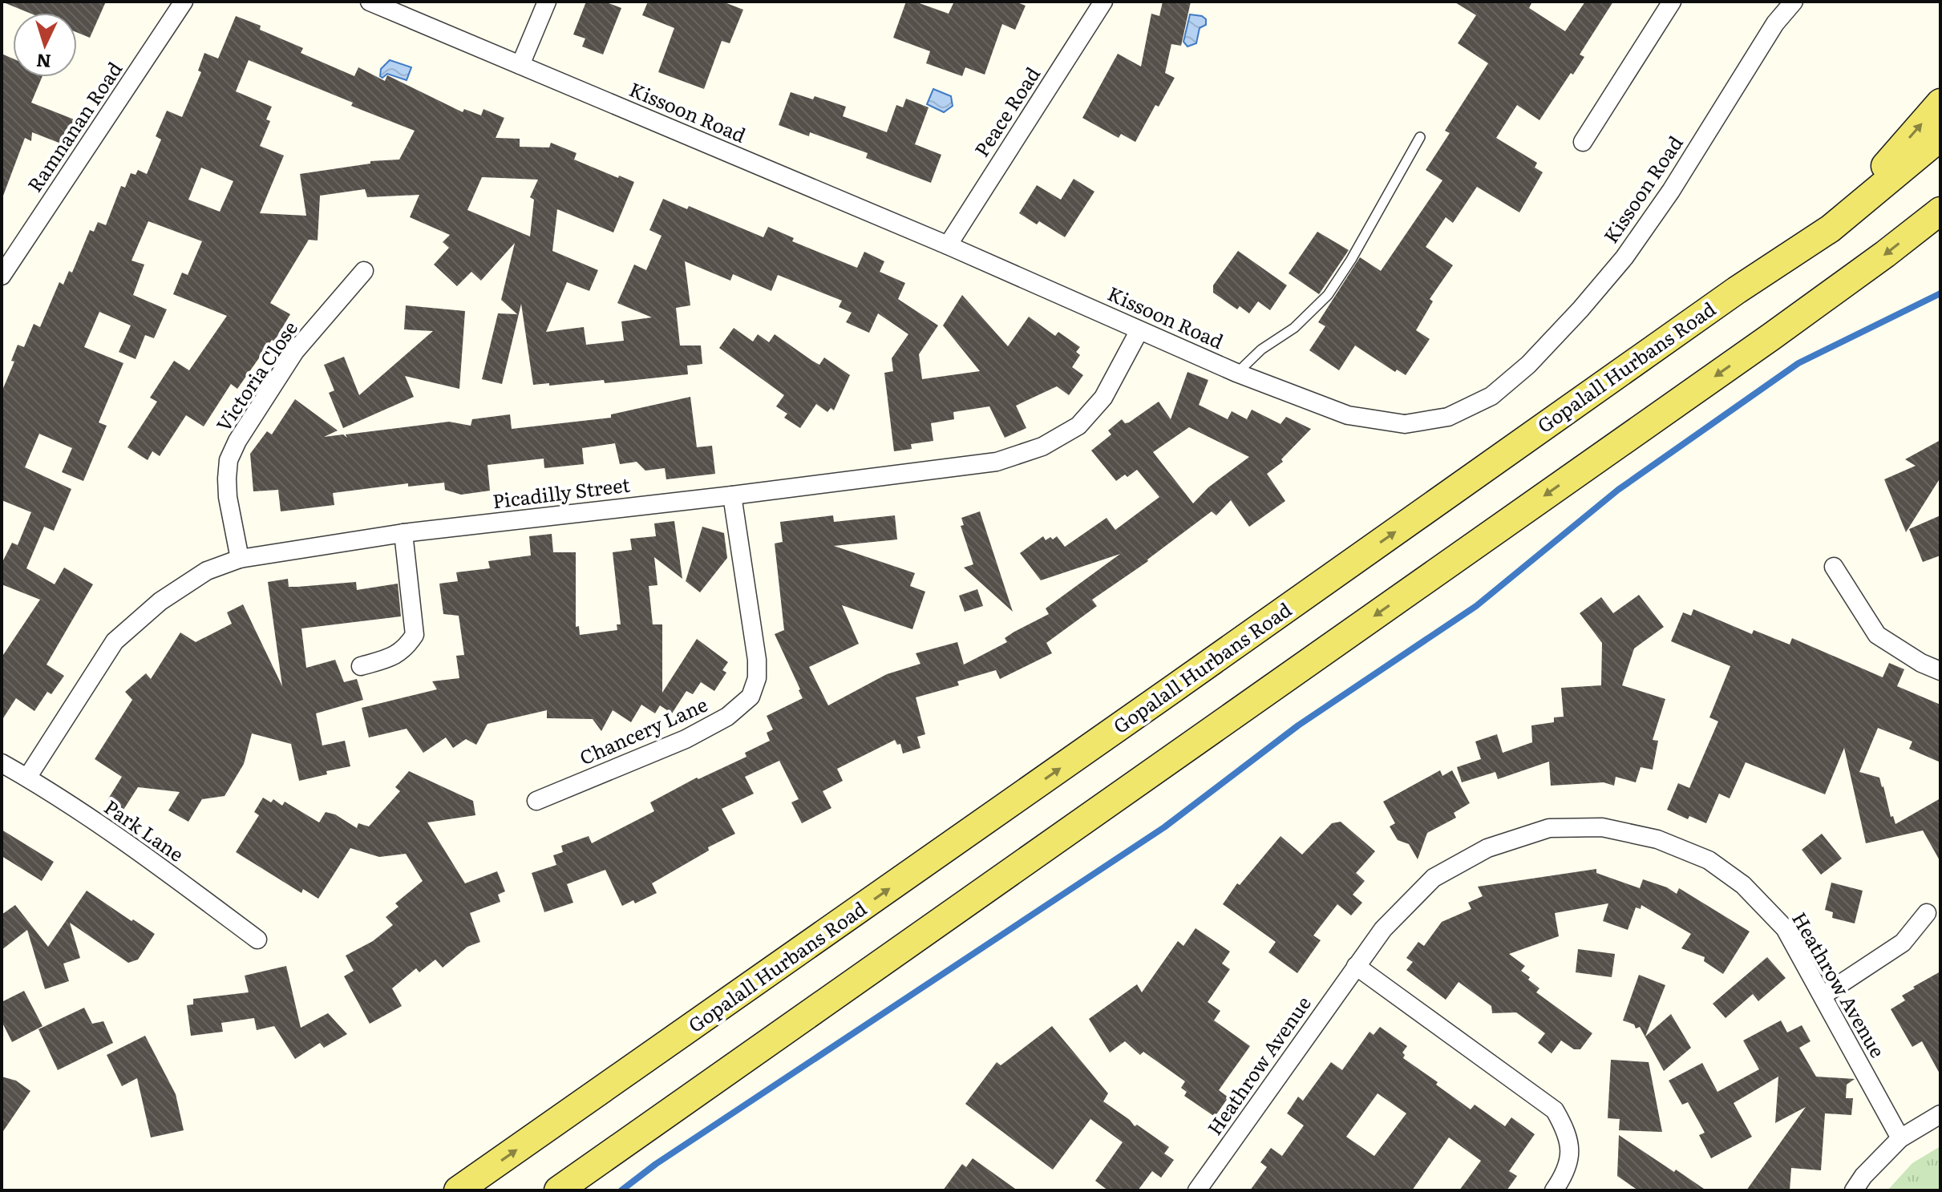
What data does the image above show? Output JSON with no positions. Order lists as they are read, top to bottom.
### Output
{
  "streets": {
    "main road": ["Gopalall Hurbans Road"],
    "street": [
      "Peace Road",
      "Kissoon Road",
      "Ramnanan Road",
      "Victoria Close",
      "Picadilly Street",
      "Chancery Lane",
      "Park Lane",
      "Heathrow Avenue"
    ]
  },
  "crossings": [
    ["Peace Road", "Kissoon Road"],
    ["Kissoon Road", "Picadilly Street"],
    ["Victoria Close", "Picadilly Street"],
    ["Picadilly Street", "Chancery Lane"],
    ["Picadilly Street", "Park Lane"]
  ],
  "north": "bottom"
}
